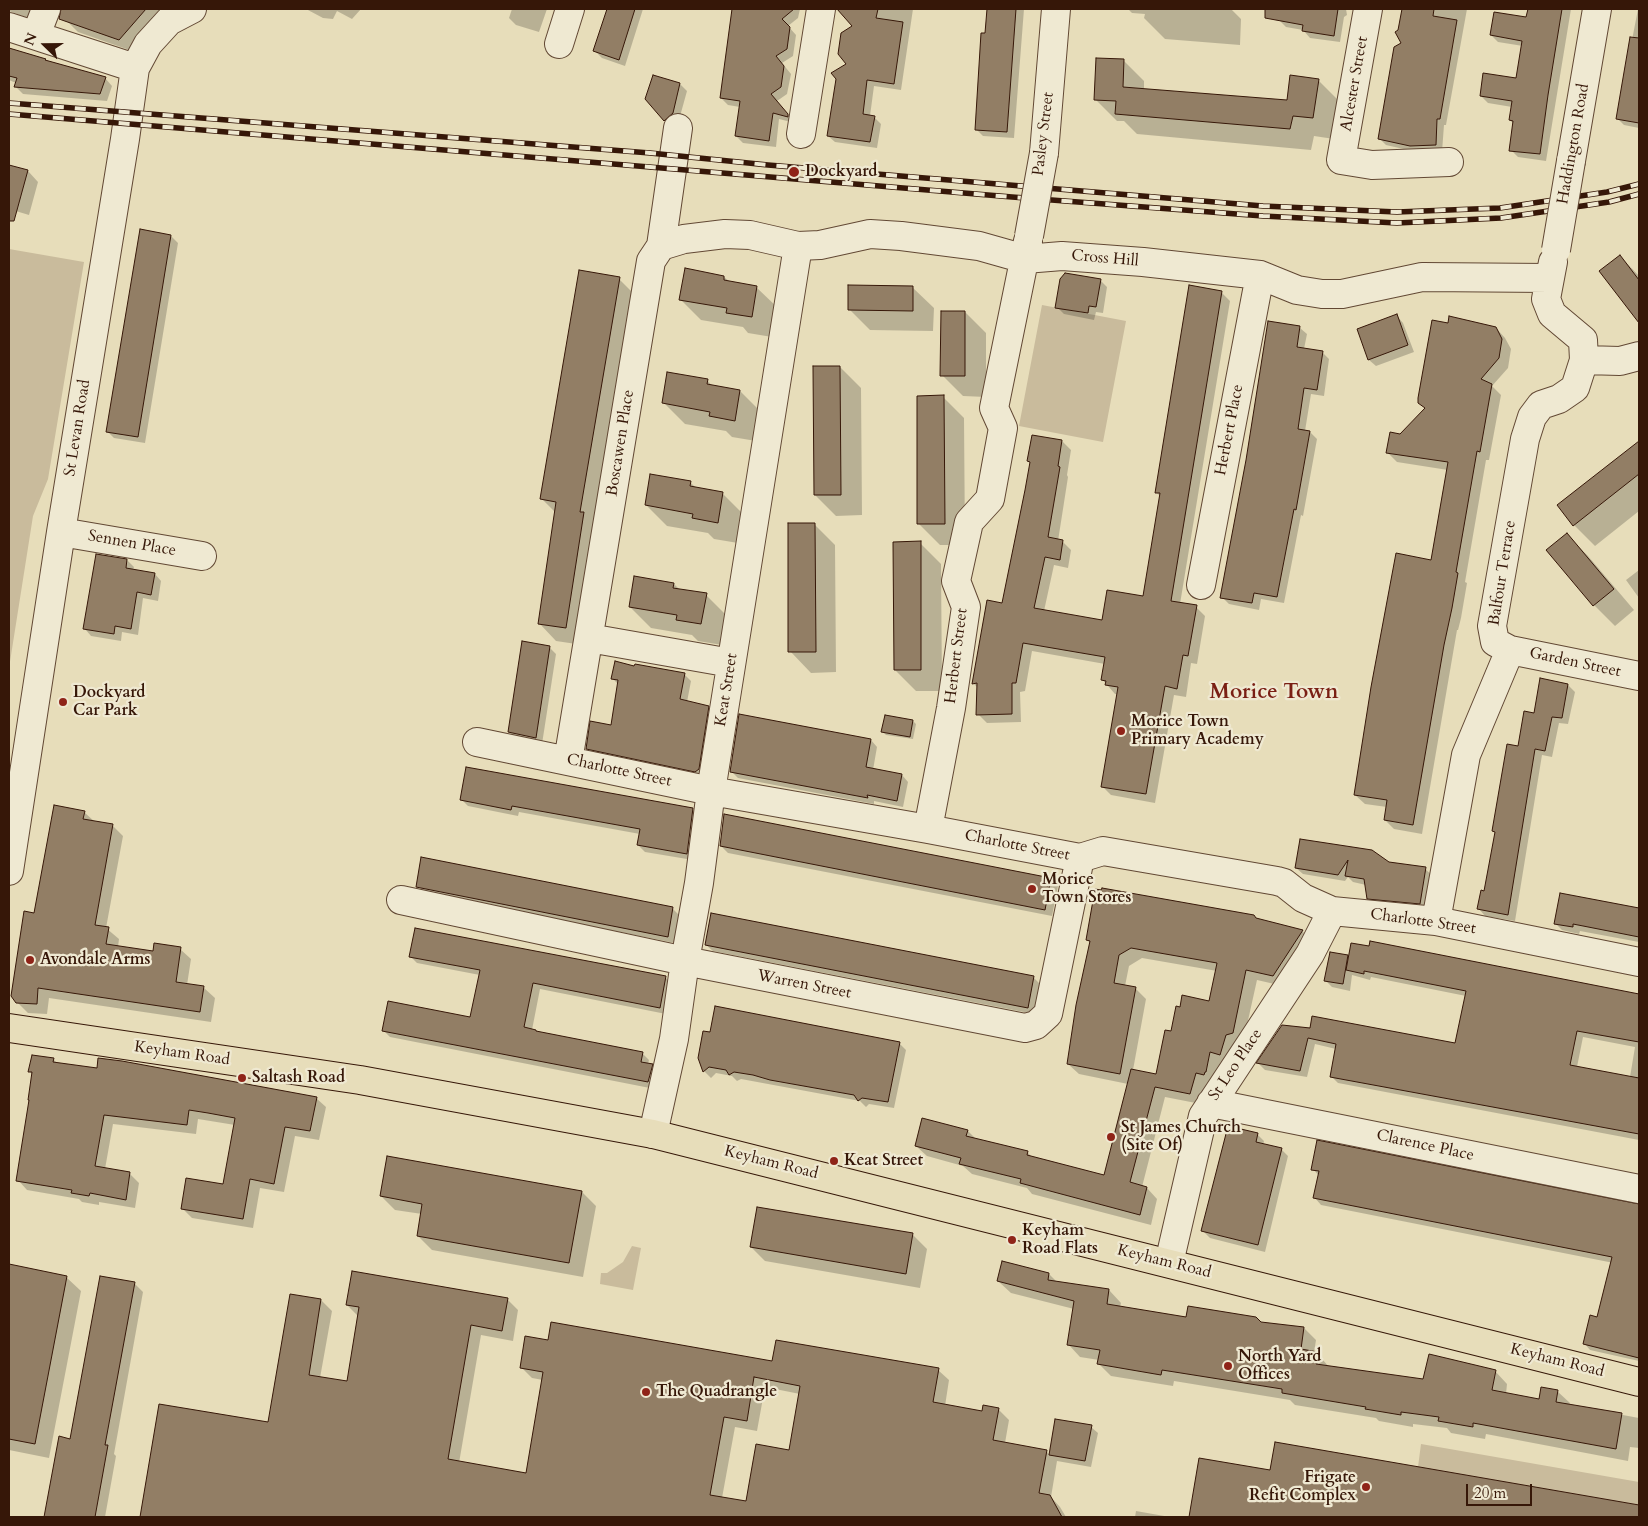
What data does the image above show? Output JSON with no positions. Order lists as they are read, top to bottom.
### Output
{
  "streets": {
    "main road": ["Keyham Road"],
    "street": [
      "Alcester Street",
      "Pasley Street",
      "Haddington Road",
      "Cross Hill",
      "St Levan Road",
      "Herbert Place",
      "Boscawen Place",
      "Sennen Place",
      "Balfour Terrace",
      "Herbert Street",
      "Garden Street",
      "Keat Street",
      "Charlotte Street",
      "Warren Street",
      "St Leo Place",
      "Clarence Place"
    ]
  },
  "crossings": [
    ["Pasley Street", "Cross Hill"],
    ["Pasley Street", "Herbert Street"],
    ["Haddington Road", "Cross Hill"],
    ["Haddington Road", "Balfour Terrace"],
    ["Cross Hill", "Herbert Place"],
    ["Cross Hill", "Boscawen Place"],
    ["Cross Hill", "Balfour Terrace"],
    ["Cross Hill", "Herbert Street"],
    ["Cross Hill", "Keat Street"],
    ["St Levan Road", "Sennen Place"],
    ["Boscawen Place", "Charlotte Street"],
    ["Balfour Terrace", "Garden Street"],
    ["Balfour Terrace", "Charlotte Street"],
    ["Herbert Street", "Charlotte Street"],
    ["Keat Street", "Charlotte Street"],
    ["Keat Street", "Warren Street"],
    ["Keat Street", "Keyham Road"],
    ["Charlotte Street", "Warren Street"],
    ["Charlotte Street", "St Leo Place"],
    ["Keyham Road", "St Leo Place"],
    ["St Leo Place", "Clarence Place"]
  ],
  "districts": ["Morice Town"],
  "places": [
    "Dockyard",
    "Dockyard Car Park",
    "Morice Town Primary Academy",
    "Morice Town Stores",
    "Avondale Arms",
    "Saltash Road",
    "St James Church (Site Of)",
    "Keat Street",
    "Keyham Road Flats",
    "North Yard Offices",
    "The Quadrangle",
    "Frigate Refit Complex"
  ],
  "scale_bar": "20 m",
  "north": "left"
}
